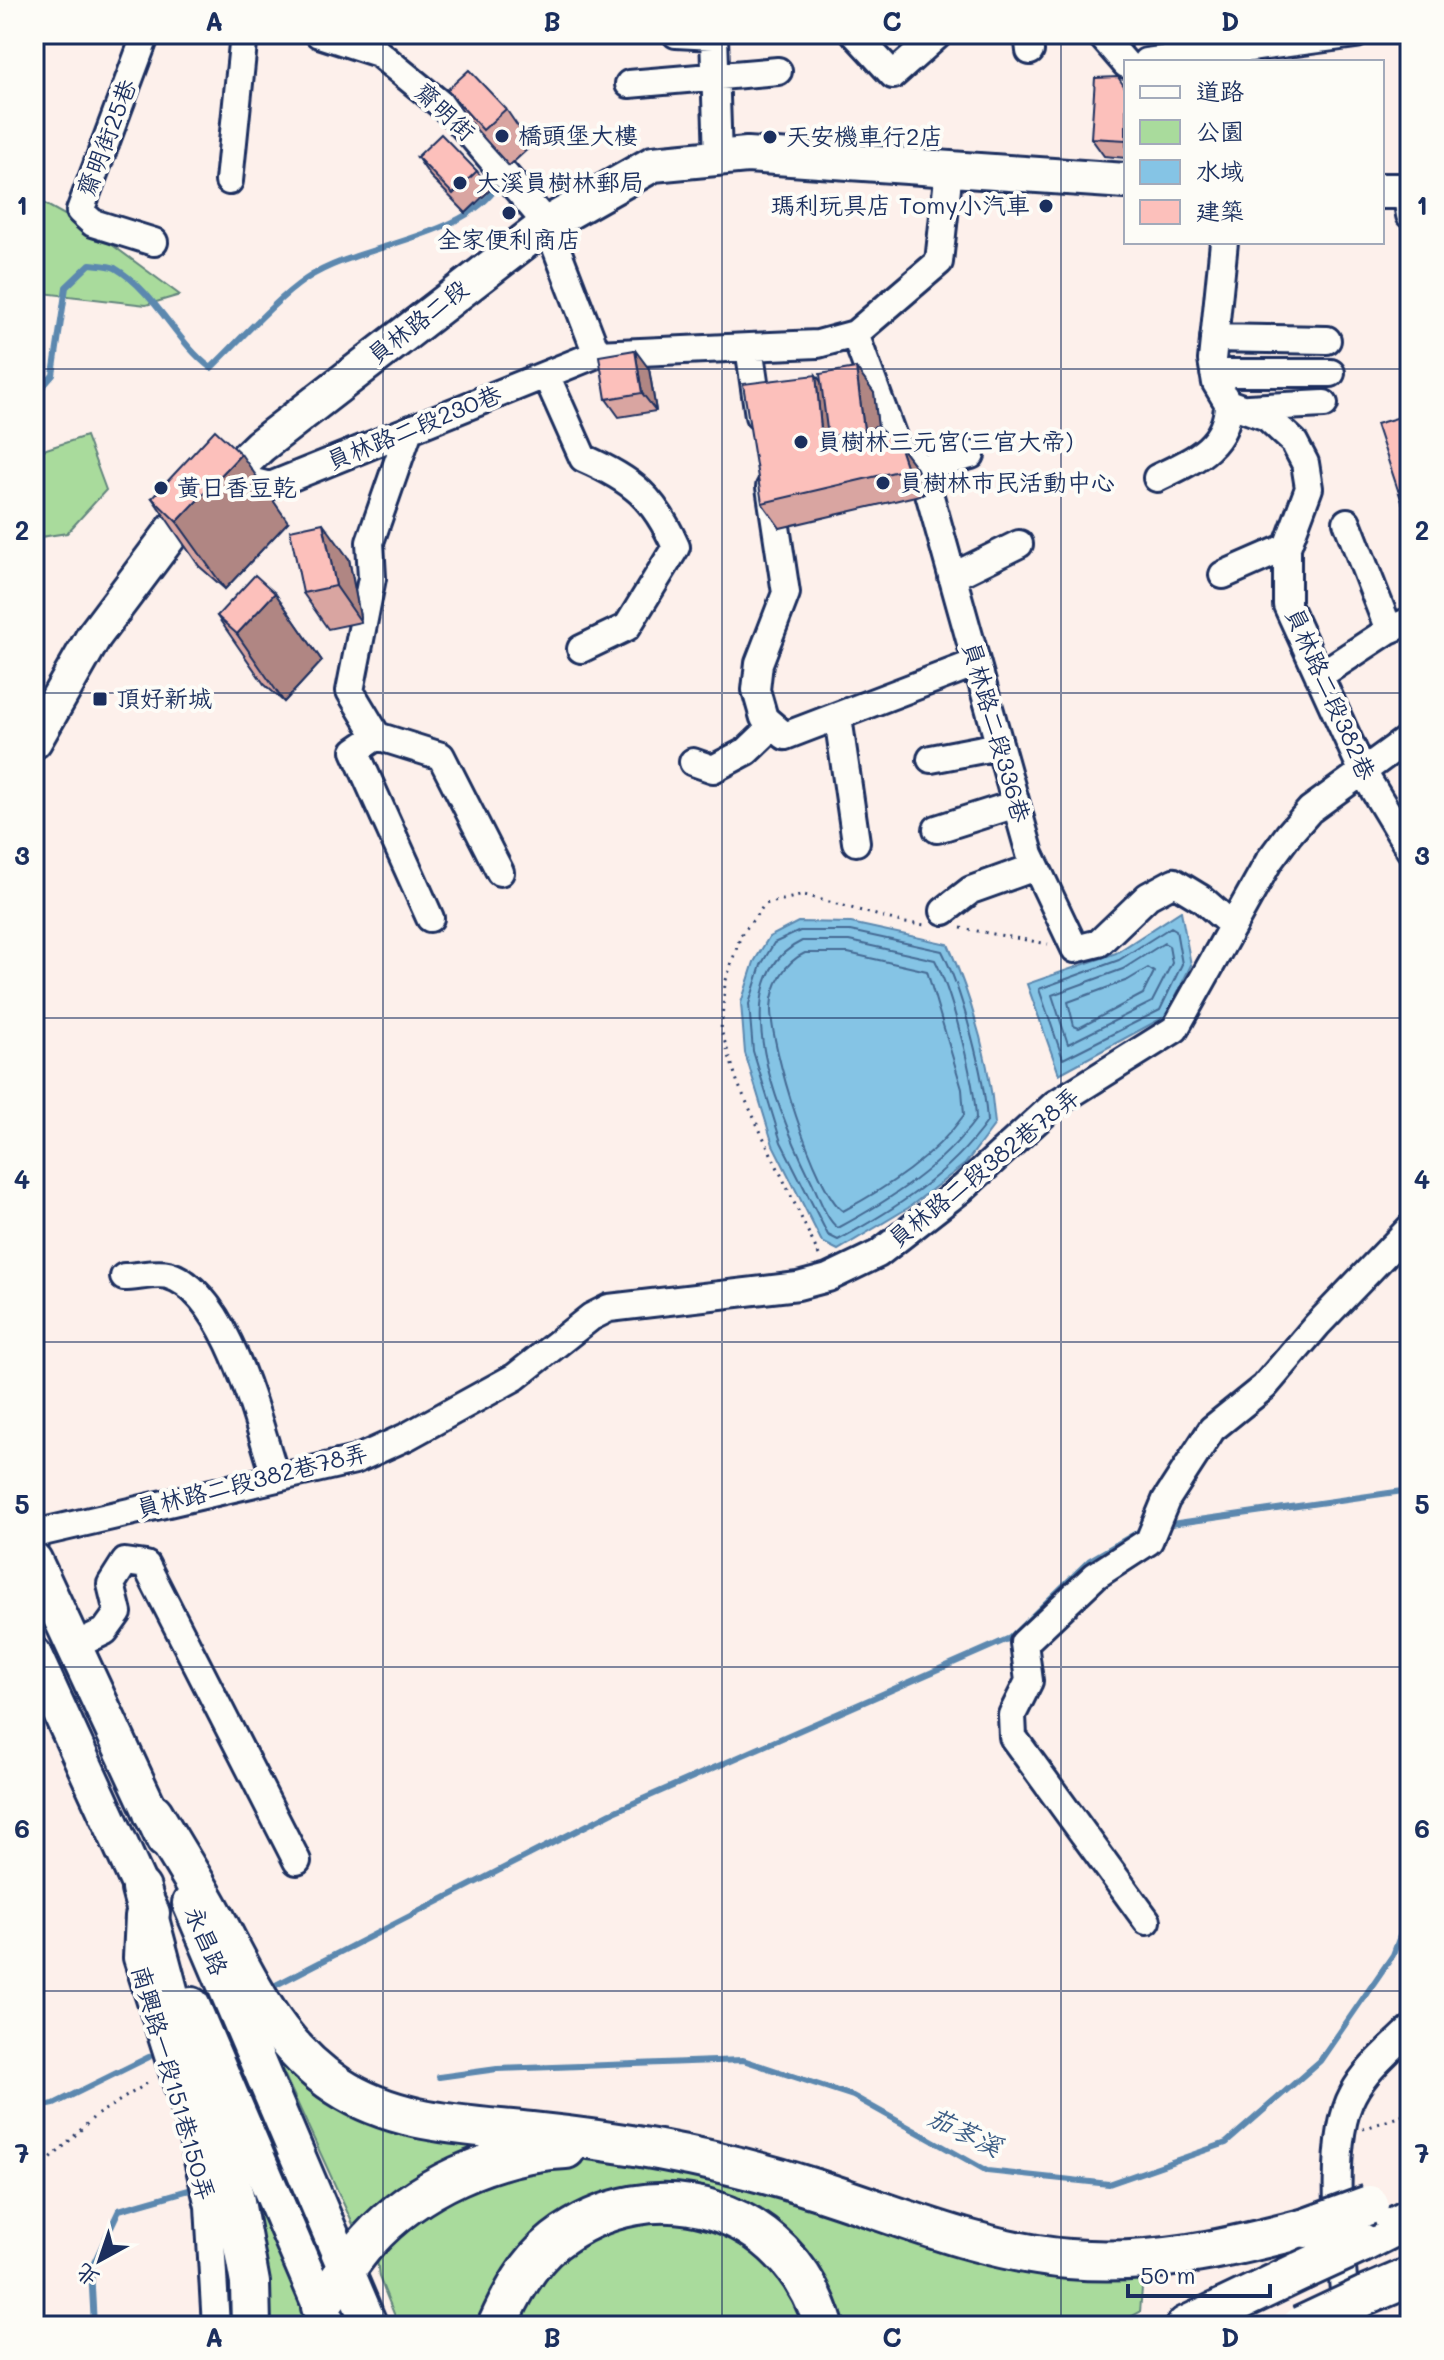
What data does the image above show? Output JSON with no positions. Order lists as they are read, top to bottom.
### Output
{
  "streets": {
    "main road": ["員林路二段", "永昌路"],
    "street": [
      "齋明街",
      "齋明街25巷",
      "員林路二段230巷",
      "員林路二段382巷",
      "員林路二段336巷",
      "員林路二段382巷78弄",
      "南興路一段151巷150弄"
    ]
  },
  "crossings": [
    ["齋明街", "員林路二段"],
    ["齋明街", "員林路二段230巷"],
    ["員林路二段", "員林路二段230巷"],
    ["員林路二段382巷", "員林路二段382巷78弄"],
    ["永昌路", "南興路一段151巷150弄"]
  ],
  "water": ["茄苳溪"],
  "places": {
    "other": [
      "橋頭堡大樓",
      "天安機車行2店",
      "大溪員樹林郵局",
      "瑪利玩具店 Tomy小汽車",
      "全家便利商店",
      "員樹林三元宮(三官大帝)",
      "員樹林市民活動中心",
      "黃日香豆乾"
    ],
    "transit": ["頂好新城"]
  },
  "legend": [
    "道路",
    "公園",
    "水域",
    "建築"
  ],
  "scale_bar": "50 m",
  "north": "bottom left",
  "grid": {
    "columns": [
      "A",
      "B",
      "C",
      "D"
    ],
    "rows": [
      "1",
      "2",
      "3",
      "4",
      "5",
      "6",
      "7"
    ]
  }
}
